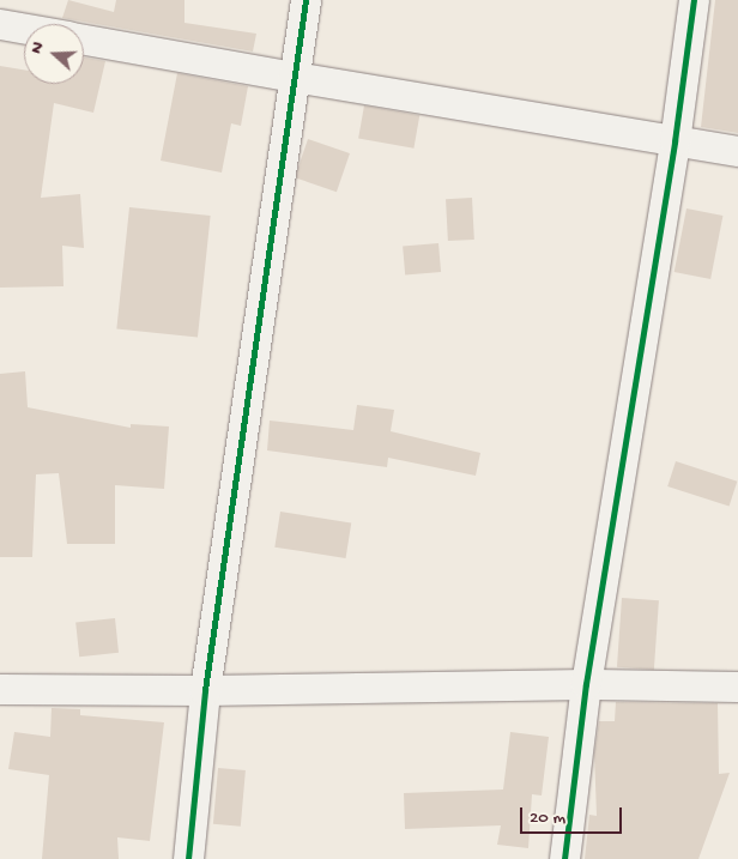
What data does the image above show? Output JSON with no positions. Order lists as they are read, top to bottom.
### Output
{
  "scale_bar": "20 m",
  "north": "left"
}
